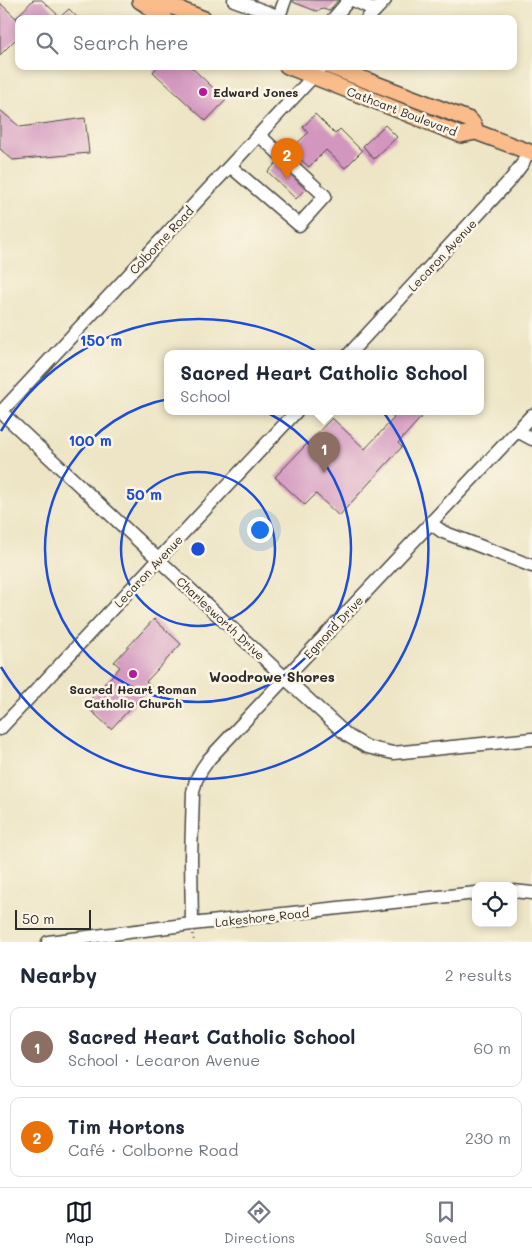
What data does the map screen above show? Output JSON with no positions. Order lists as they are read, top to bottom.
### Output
{
  "streets": {
    "main road": ["Cathcart Boulevard"],
    "street": [
      "Colborne Road",
      "Lecaron Avenue",
      "Charlesworth Drive",
      "Egmond Drive",
      "Lakeshore Road"
    ]
  },
  "crossings": [
    ["Cathcart Boulevard", "Colborne Road"],
    ["Colborne Road", "Charlesworth Drive"],
    ["Lecaron Avenue", "Charlesworth Drive"],
    ["Charlesworth Drive", "Egmond Drive"],
    ["Egmond Drive", "Lakeshore Road"]
  ],
  "districts": ["Woodrowe Shores"],
  "places": ["Edward Jones", "Sacred Heart Roman Catholic Church"],
  "scale_bar": "50 m",
  "page": {
    "search": "Search here",
    "pins": ["2", "1"],
    "popup": ["Sacred Heart Catholic School", "School"],
    "scale": "50 m",
    "heading": ["Nearby", "2 results"],
    "list": [
      {
        "mark": "1",
        "name": "Sacred Heart Catholic School",
        "note": "School · Lecaron Avenue",
        "value": "60 m"
      },
      {
        "mark": "2",
        "name": "Tim Hortons",
        "note": "Café · Colborne Road",
        "value": "230 m"
      }
    ],
    "nav": ["Map", "Directions", "Saved"]
  },
  "rings": ["150 m", "100 m", "50 m"]
}
